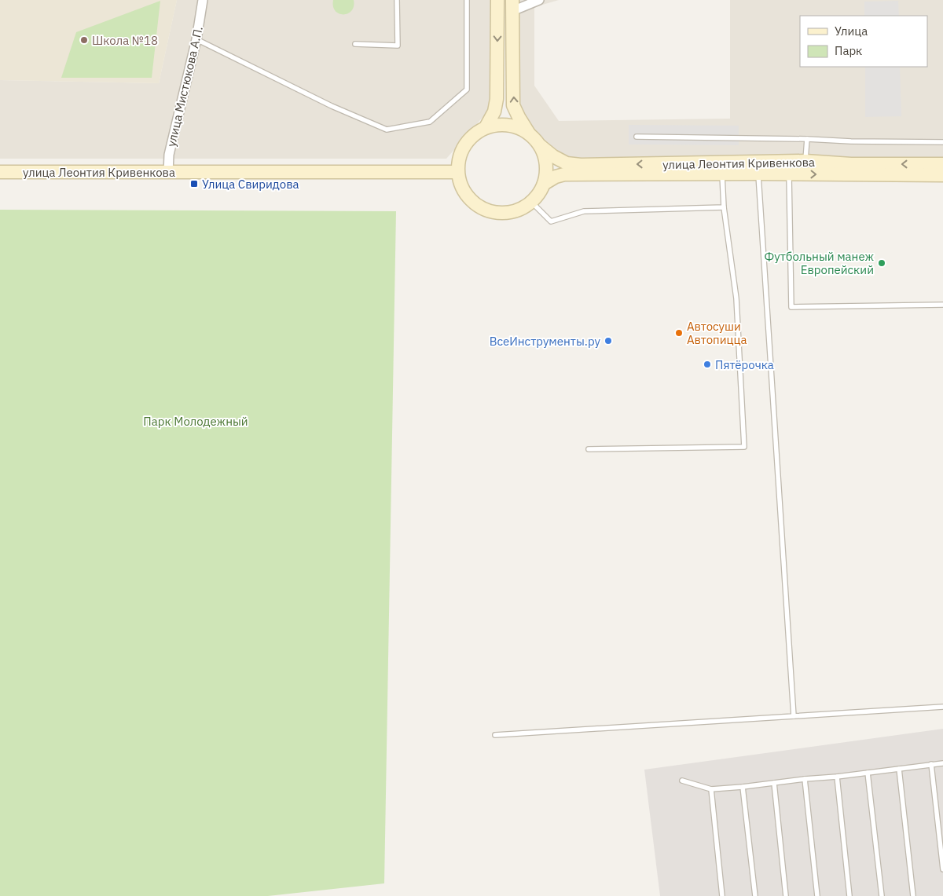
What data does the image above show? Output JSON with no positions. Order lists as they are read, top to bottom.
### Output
{
  "streets": {
    "street": ["улица Мистюкова А.П.", "улица Леонтия Кривенкова"]
  },
  "crossings": [
    ["улица Мистюкова А.П.", "улица Леонтия Кривенкова"]
  ],
  "parks": ["Парк Молодежный"],
  "places": {
    "other": [
      "Школа №18",
      "Футбольный манеж Европейский",
      "Автосуши Автопицца",
      "ВсеИнструменты.ру",
      "Пятёрочка"
    ],
    "transit": ["Улица Свиридова"]
  },
  "legend": ["Улица", "Парк"]
}
